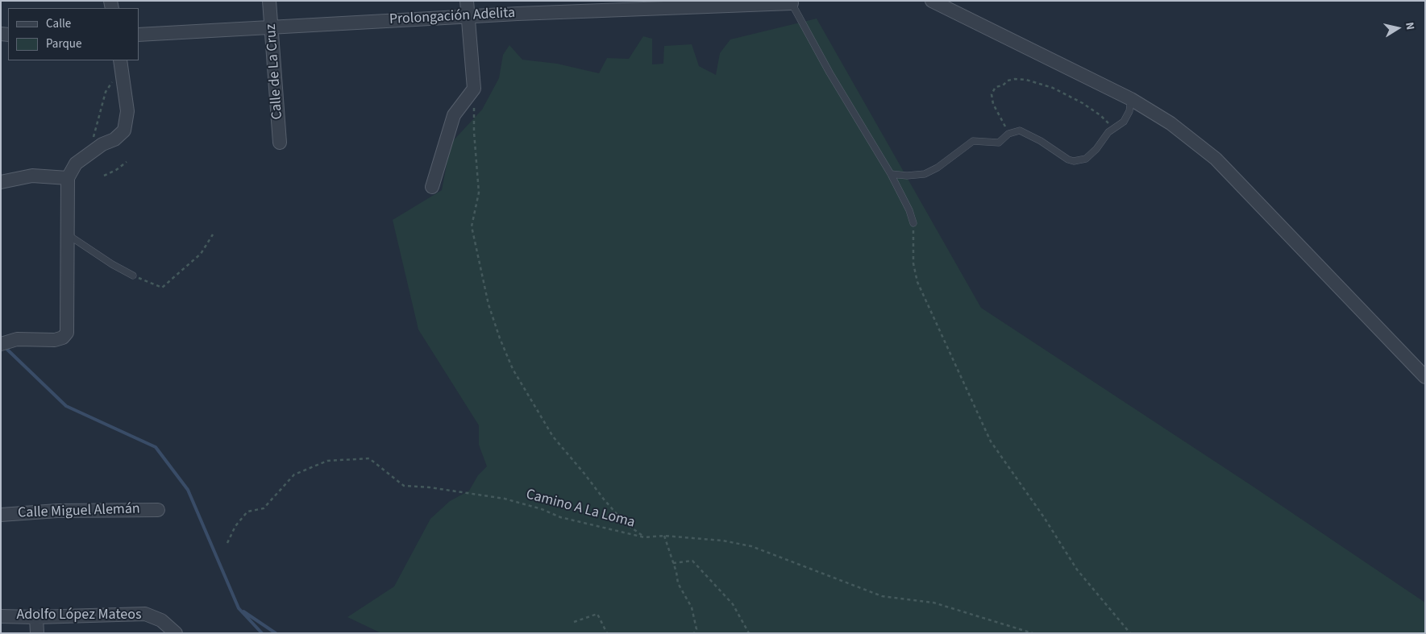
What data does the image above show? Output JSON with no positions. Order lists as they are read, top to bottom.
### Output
{
  "streets": {
    "street": [
      "Prolongación Adelita",
      "Calle de La Cruz",
      "Calle Miguel Alemán",
      "Adolfo López Mateos"
    ],
    "path": ["Camino A La Loma"]
  },
  "crossings": [
    ["Prolongación Adelita", "Calle de La Cruz"]
  ],
  "legend": ["Calle", "Parque"],
  "north": "right"
}
